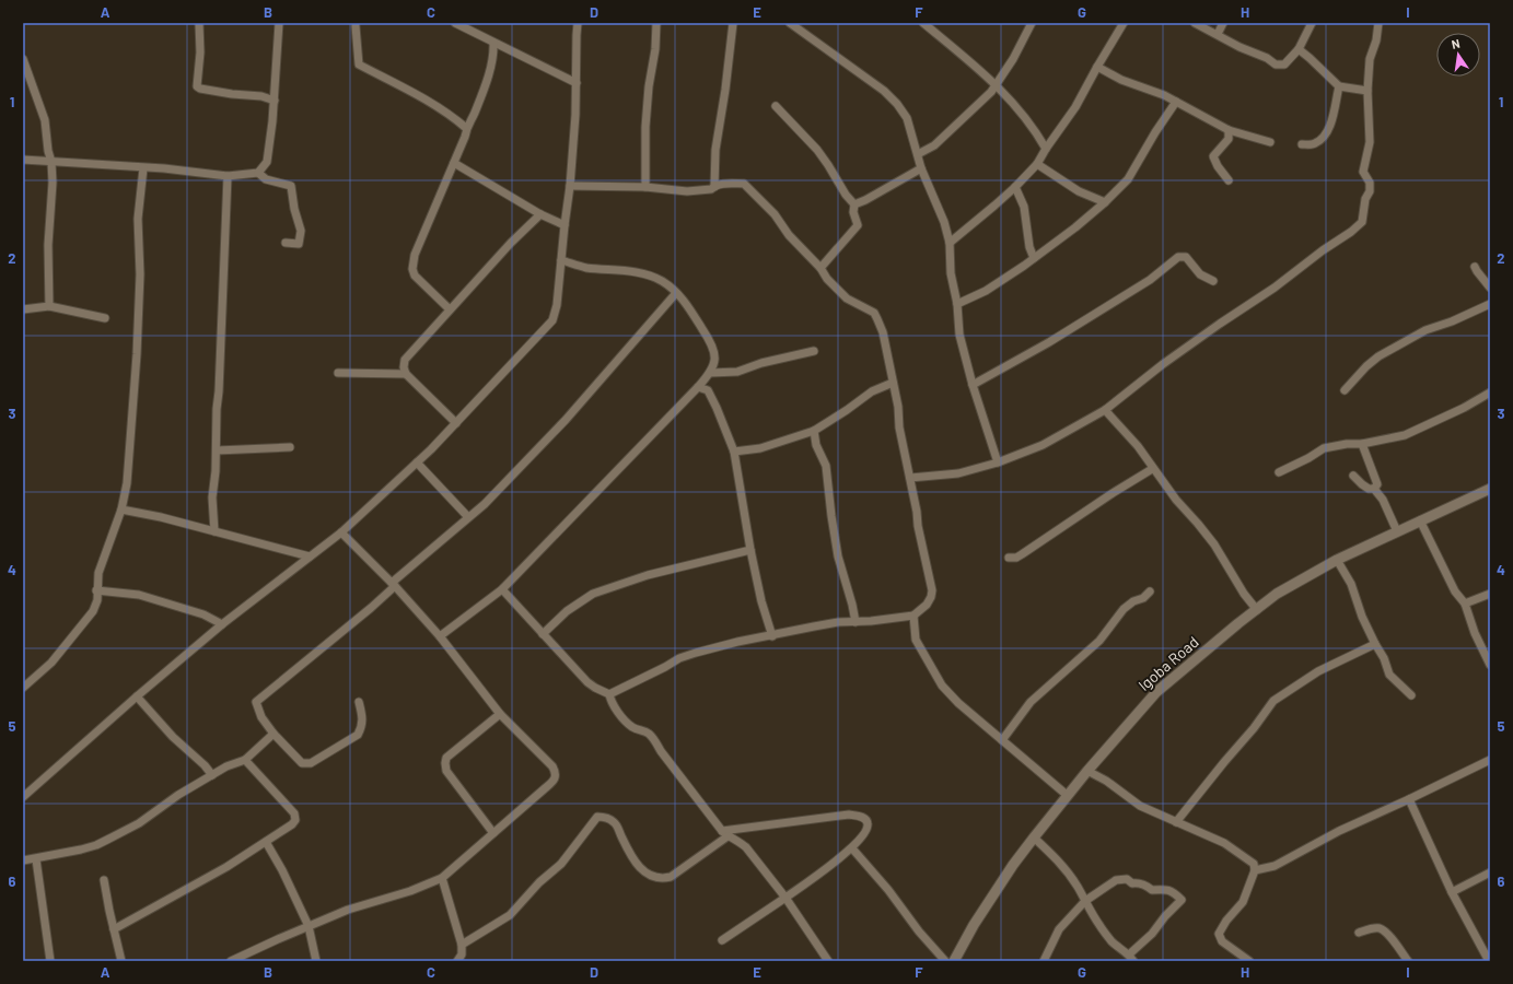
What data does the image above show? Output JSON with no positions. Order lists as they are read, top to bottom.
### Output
{
  "streets": {
    "street": ["Igoba Road"]
  },
  "north": "top",
  "grid": {
    "columns": [
      "A",
      "B",
      "C",
      "D",
      "E",
      "F",
      "G",
      "H",
      "I"
    ],
    "rows": [
      "1",
      "2",
      "3",
      "4",
      "5",
      "6"
    ]
  }
}
